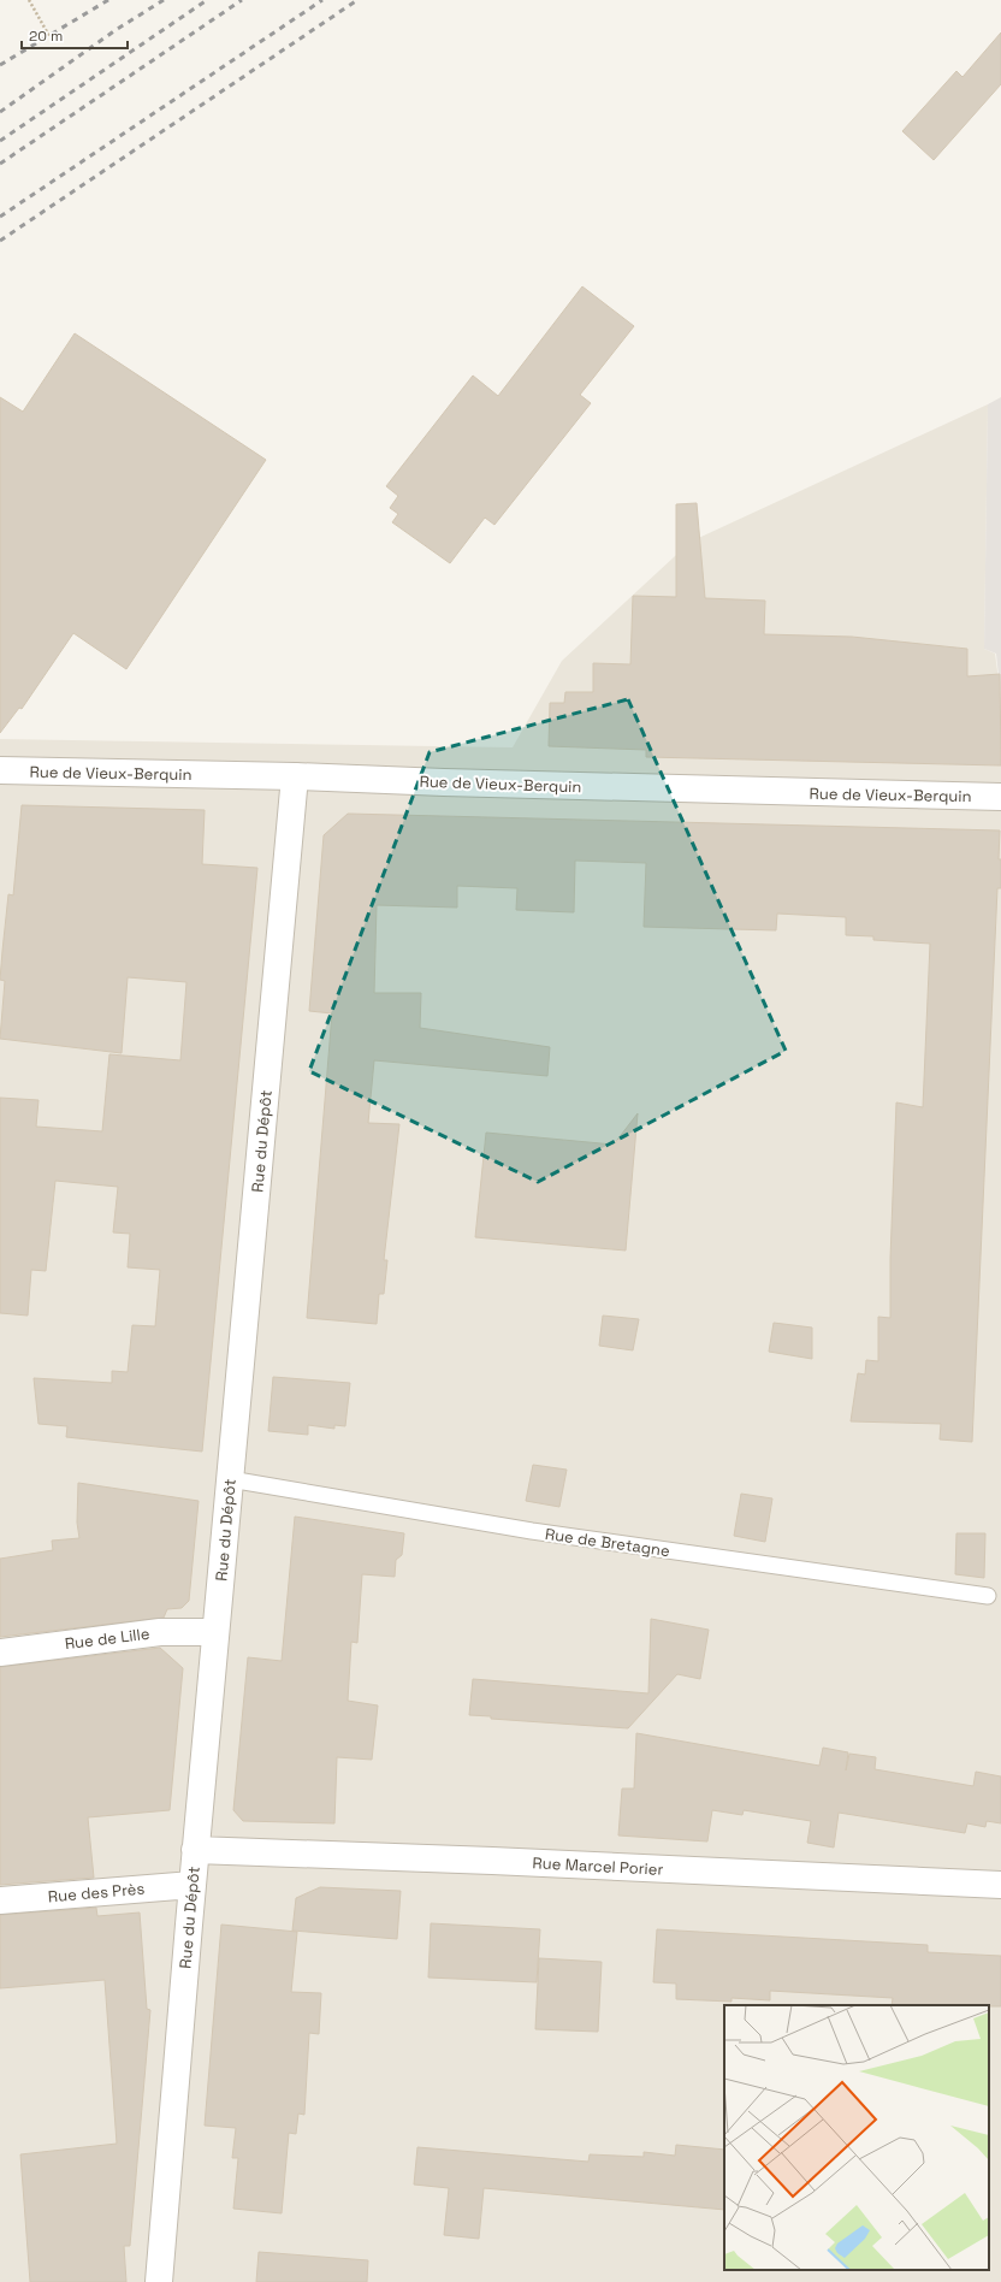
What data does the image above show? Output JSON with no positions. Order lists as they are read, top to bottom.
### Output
{
  "streets": {
    "street": [
      "Rue de Vieux-Berquin",
      "Rue du Dépôt",
      "Rue de Lille",
      "Rue Marcel Porier",
      "Rue des Près"
    ],
    "lane": ["Rue de Bretagne"]
  },
  "crossings": [
    ["Rue de Vieux-Berquin", "Rue du Dépôt"],
    ["Rue du Dépôt", "Rue de Bretagne"],
    ["Rue du Dépôt", "Rue de Lille"],
    ["Rue du Dépôt", "Rue Marcel Porier"],
    ["Rue du Dépôt", "Rue des Près"]
  ],
  "scale_bar": "20 m"
}
